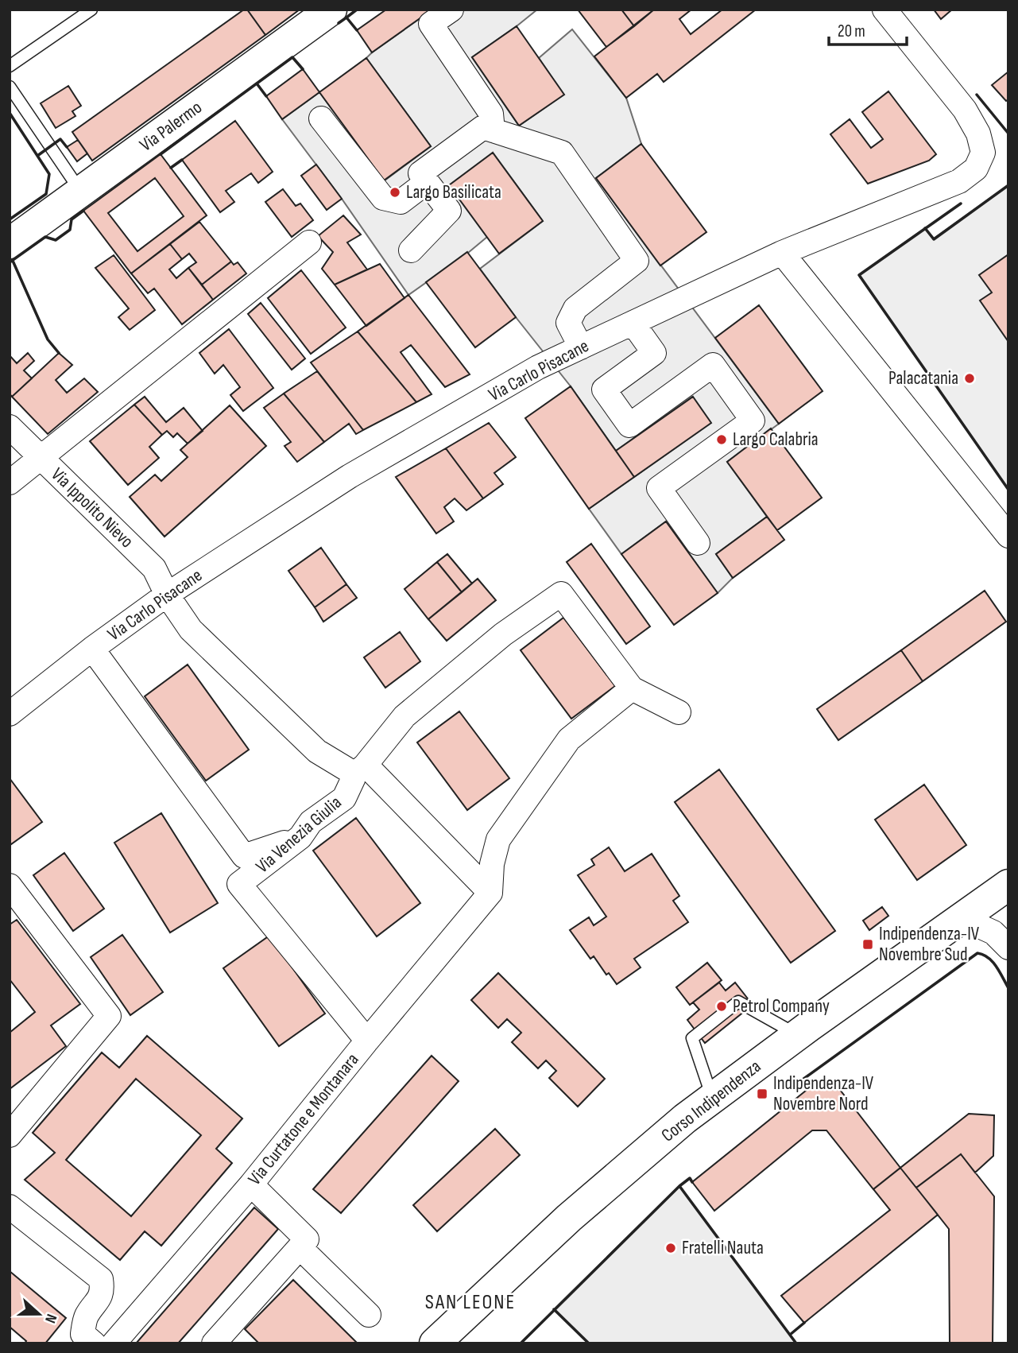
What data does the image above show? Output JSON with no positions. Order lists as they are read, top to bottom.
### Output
{
  "streets": {
    "main road": ["Via Palermo", "Corso Indipendenza"],
    "street": [
      "Via Carlo Pisacane",
      "Via Ippolito Nievo",
      "Via Venezia Giulia",
      "Via Curtatone e Montanara"
    ]
  },
  "crossings": [
    ["Via Carlo Pisacane", "Via Ippolito Nievo"],
    ["Via Carlo Pisacane", "Via Venezia Giulia"],
    ["Via Ippolito Nievo", "Via Venezia Giulia"],
    ["Via Venezia Giulia", "Via Curtatone e Montanara"]
  ],
  "districts": ["SAN LEONE"],
  "places": {
    "other": [
      "Largo Basilicata",
      "Palacatania",
      "Largo Calabria",
      "Petrol Company",
      "Fratelli Nauta"
    ],
    "transit": ["Indipendenza-IV Novembre Sud", "Indipendenza-IV Novembre Nord"]
  },
  "scale_bar": "20 m",
  "north": "right"
}
